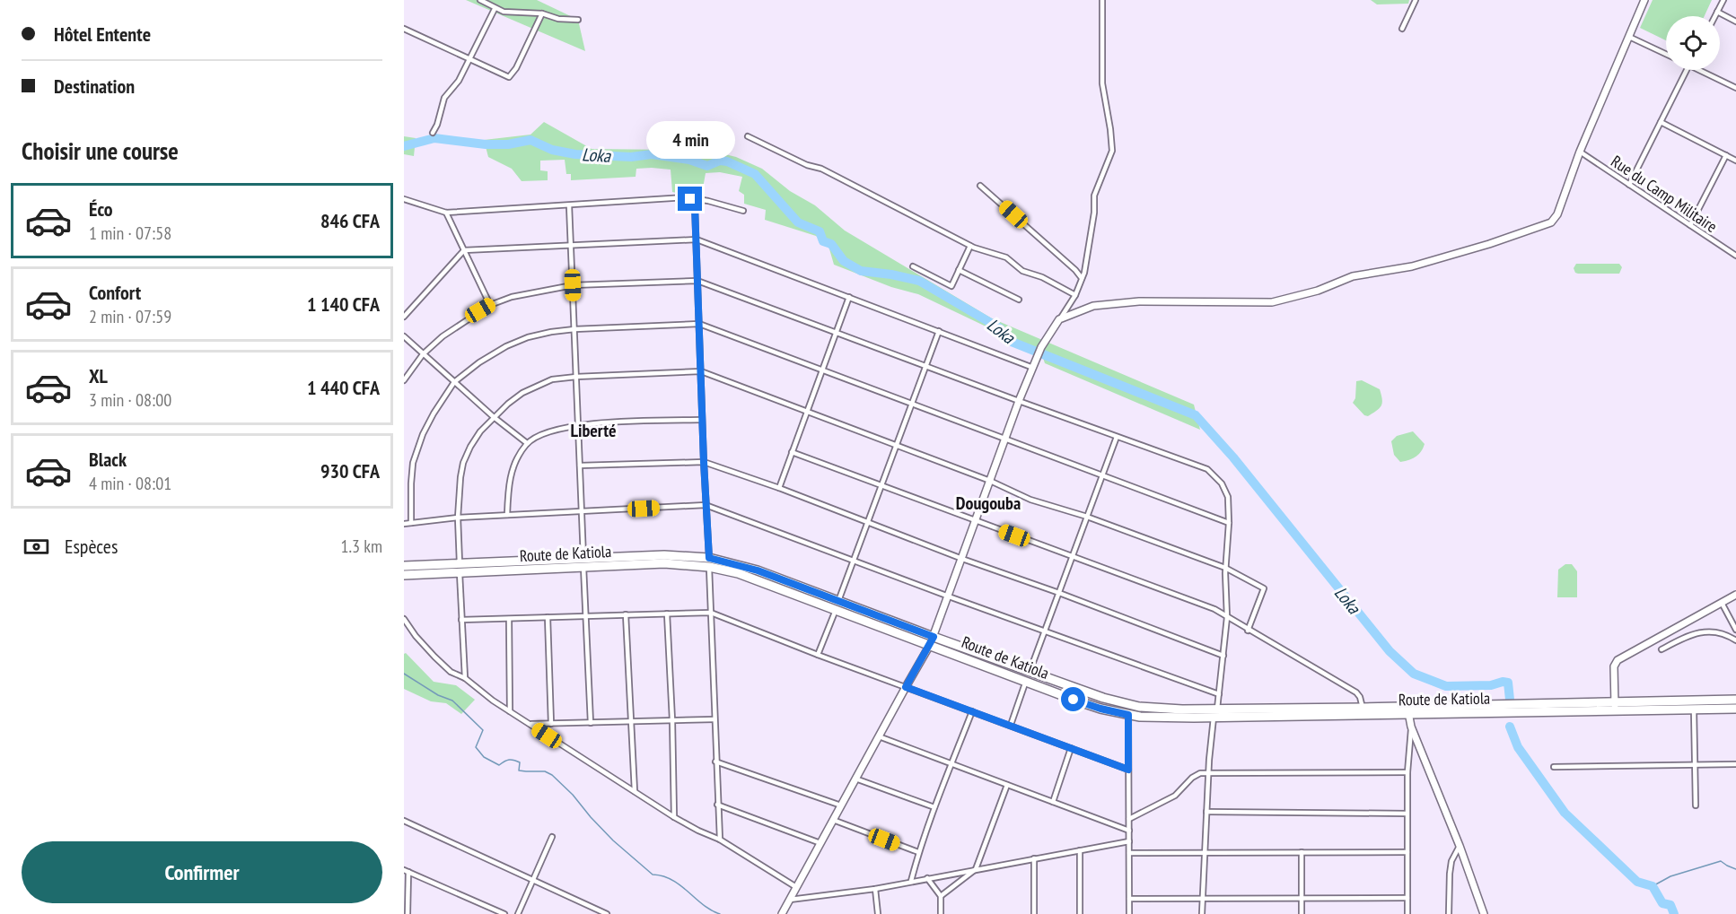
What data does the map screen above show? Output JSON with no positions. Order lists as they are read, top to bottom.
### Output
{
  "streets": {
    "highway": ["Route de Katiola"],
    "street": ["Rue du Camp Militaire"]
  },
  "districts": ["Liberté", "Dougouba"],
  "water": ["Loka"],
  "page": {
    "banner": ["Hôtel Entente", "Destination"],
    "heading": "Choisir une course",
    "bubble": "4 min",
    "list": [
      {
        "name": "Éco",
        "note": "1 min · 07:58",
        "value": "846 CFA"
      },
      {
        "name": "Confort",
        "note": "2 min · 07:59",
        "value": "1 140 CFA"
      },
      {
        "name": "XL",
        "note": "3 min · 08:00",
        "value": "1 440 CFA"
      },
      {
        "name": "Black",
        "note": "4 min · 08:01",
        "value": "930 CFA"
      }
    ],
    "pay": ["Espèces", "1.3 km"],
    "buttons": "Confirmer"
  }
}
